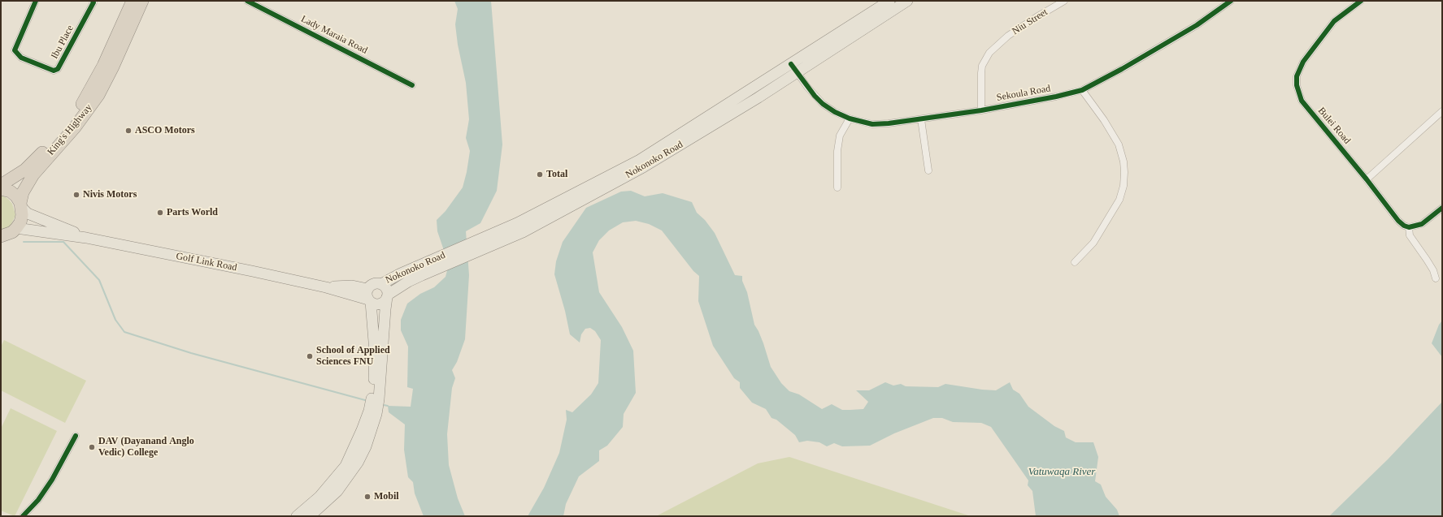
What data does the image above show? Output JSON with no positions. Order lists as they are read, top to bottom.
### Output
{
  "streets": {
    "highway": ["King's Highway"],
    "main road": ["Nokonoko Road", "Golf Link Road"],
    "street": [
      "Niu Street",
      "Lady Maraia Road",
      "Ibu Place",
      "Sekoula Road",
      "Bulei Road"
    ]
  },
  "crossings": [
    ["Niu Street", "Sekoula Road"],
    ["Sekoula Road", "Nokonoko Road"],
    ["King's Highway", "Golf Link Road"],
    ["Nokonoko Road", "Golf Link Road"]
  ],
  "water": ["Vatuwaqa River"],
  "places": [
    "ASCO Motors",
    "Total",
    "Nivis Motors",
    "Parts World",
    "School of Applied Sciences FNU",
    "DAV (Dayanand Anglo Vedic) College",
    "Mobil"
  ]
}
